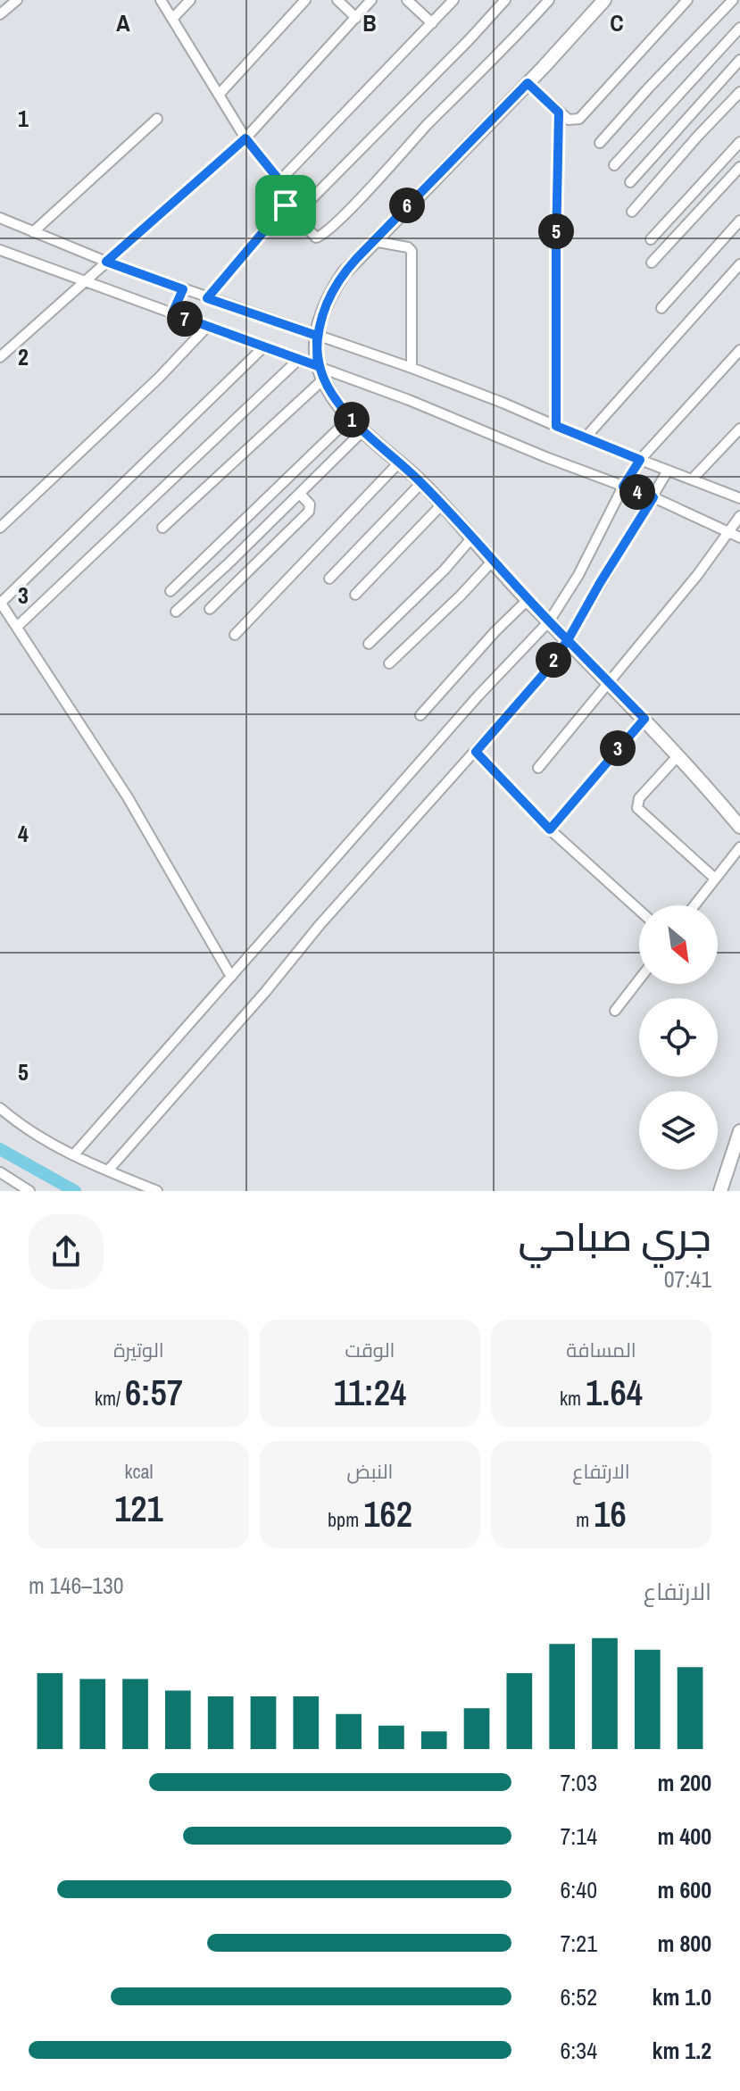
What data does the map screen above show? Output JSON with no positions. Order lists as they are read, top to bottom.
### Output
{
  "north": "bottom right",
  "page": {
    "pins": [
      "6",
      "5",
      "7",
      "1",
      "4",
      "2",
      "3"
    ],
    "heading": ["جري صباحي", "07:41"],
    "stats": [
      ["المسافة", "1.64 km"],
      ["الوقت", "11:24"],
      ["الوتيرة", "6:57 /km"],
      ["الارتفاع", "16 m"],
      ["النبض", "162 bpm"],
      ["kcal", "121"]
    ],
    "chart": ["الارتفاع", "130–146 m"],
    "list": [
      {
        "name": "200 m",
        "note": "7:03"
      },
      {
        "name": "400 m",
        "note": "7:14"
      },
      {
        "name": "600 m",
        "note": "6:40"
      },
      {
        "name": "800 m",
        "note": "7:21"
      },
      {
        "name": "1.0 km",
        "note": "6:52"
      },
      {
        "name": "1.2 km",
        "note": "6:34"
      }
    ]
  },
  "grid": {
    "columns": ["A", "B", "C"],
    "rows": [
      "1",
      "2",
      "3",
      "4",
      "5"
    ]
  }
}
